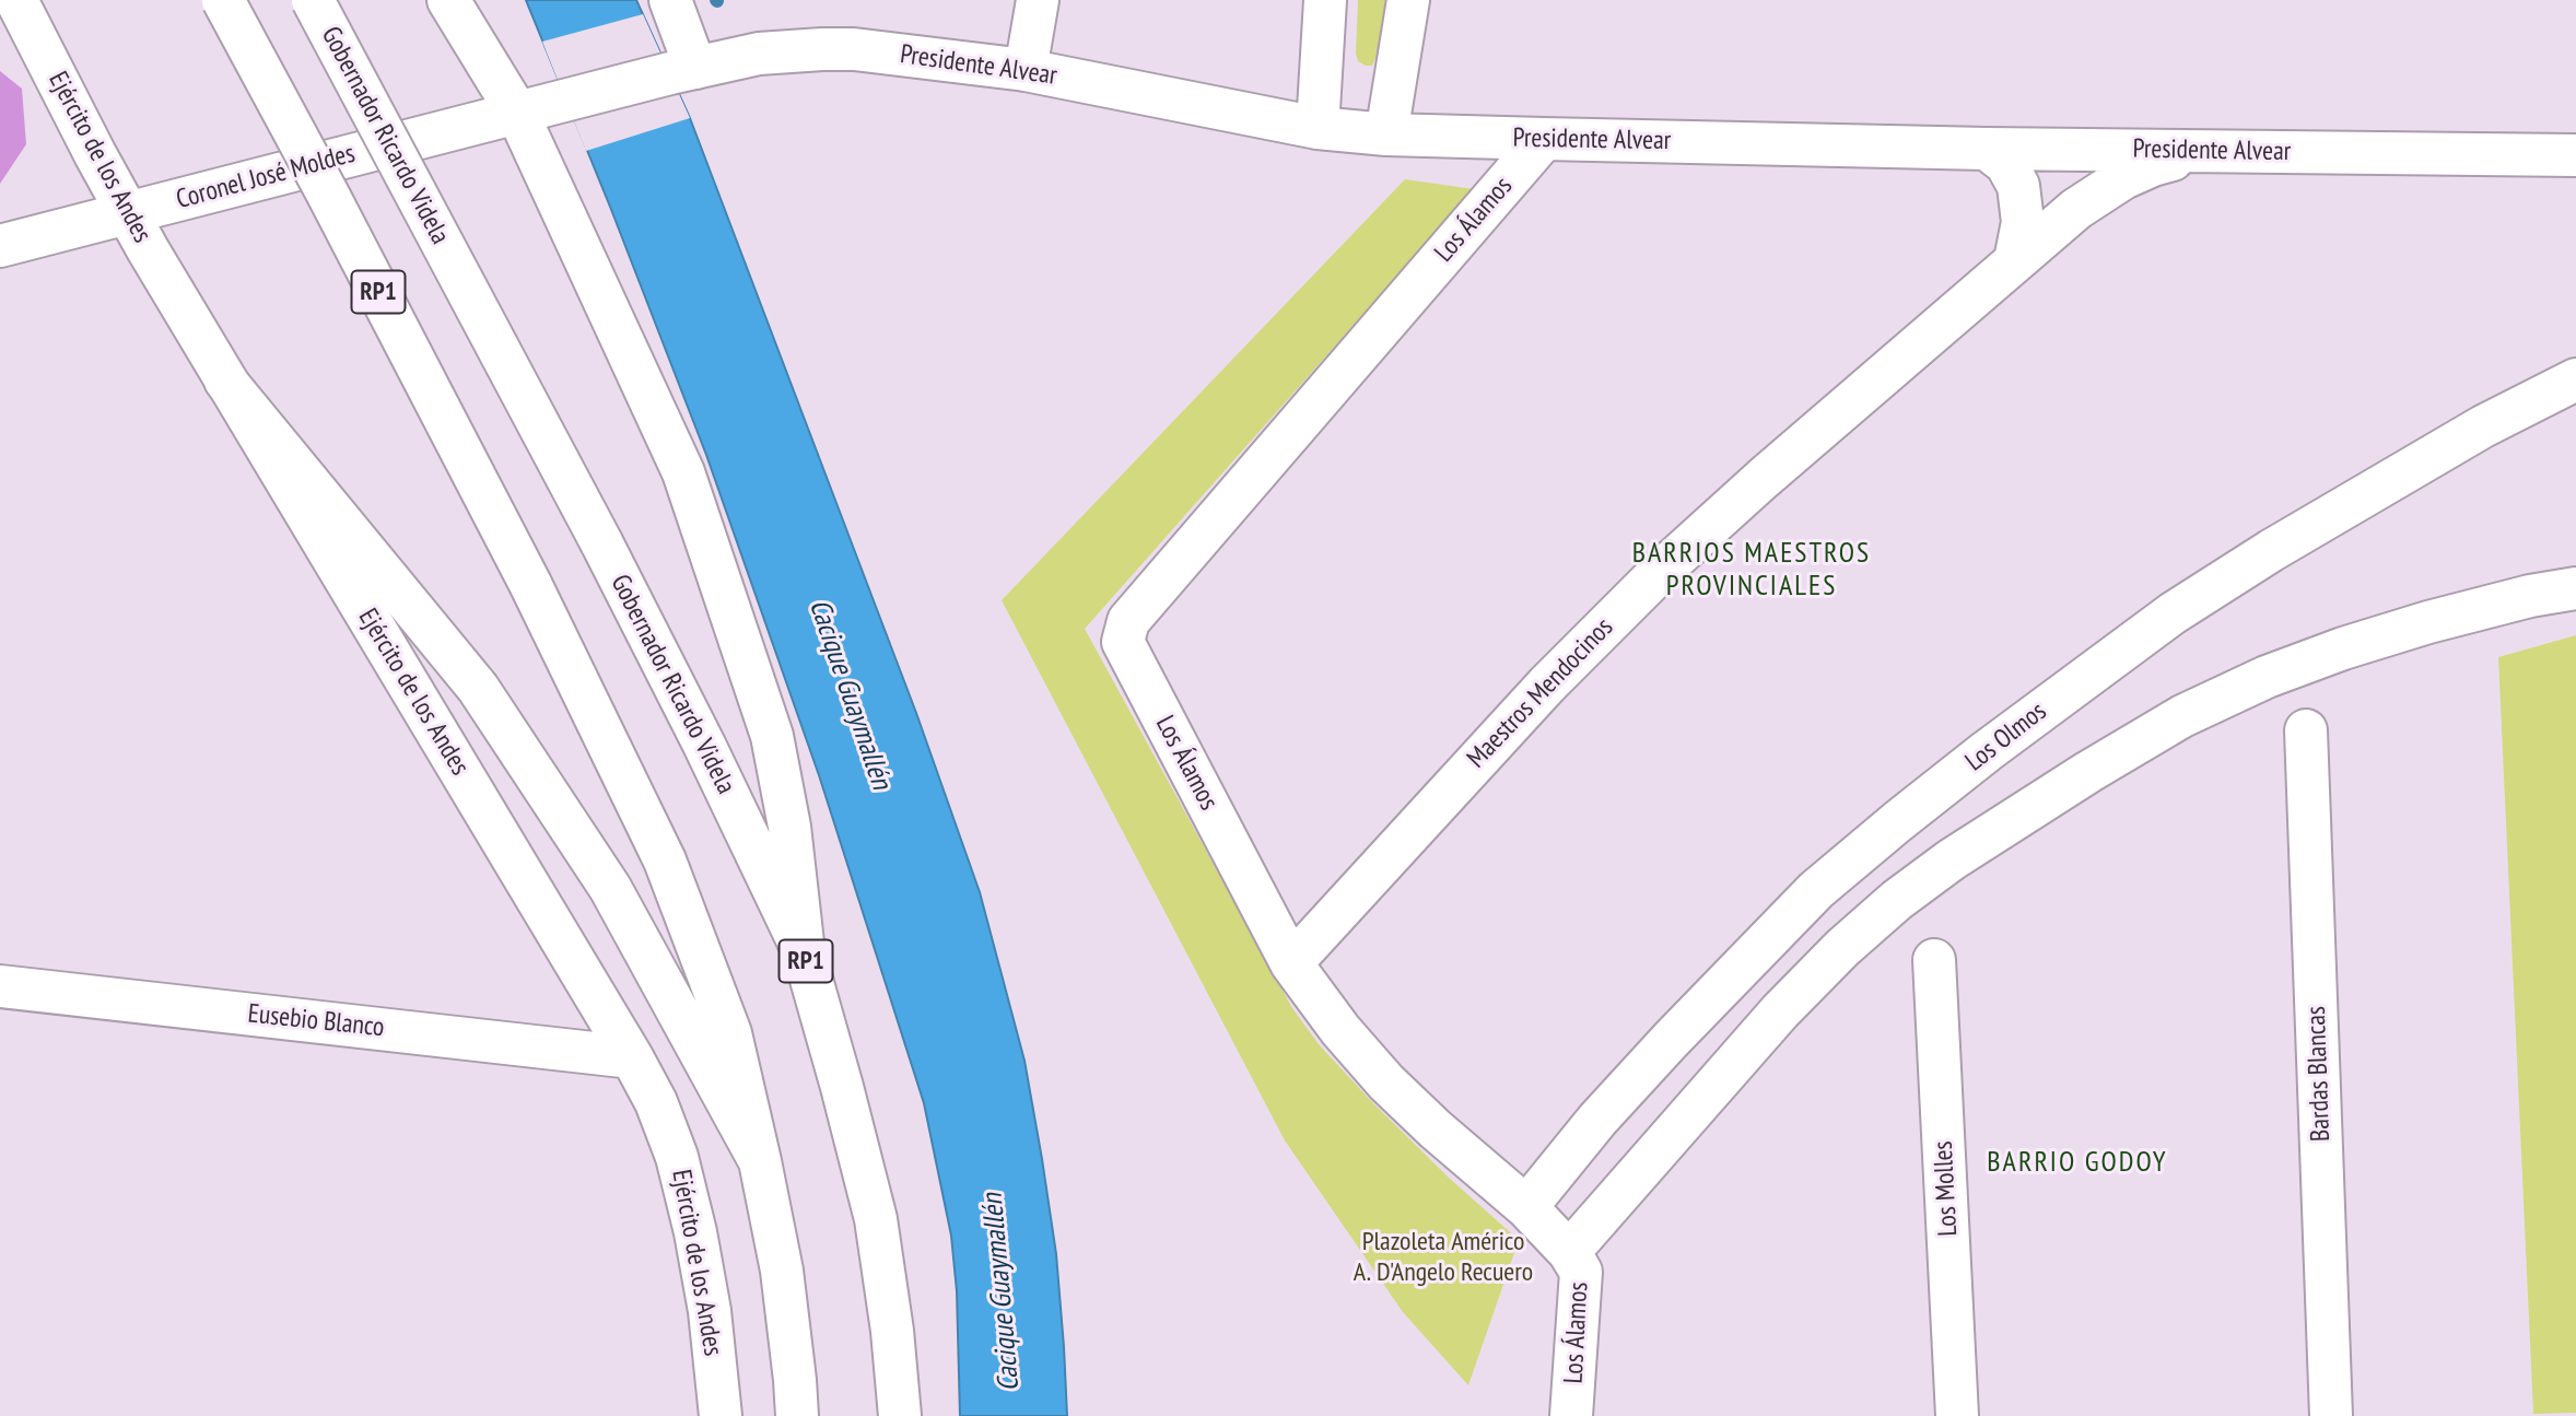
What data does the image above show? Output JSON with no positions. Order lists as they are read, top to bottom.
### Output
{
  "streets": {
    "main road": [
      "Presidente Alvear",
      "Gobernador Ricardo Videla",
      "Ejército de los Andes",
      "Coronel José Moldes",
      "Los Álamos",
      "RP1",
      "Maestros Mendocinos",
      "Los Olmos",
      "Eusebio Blanco",
      "Bardas Blancas",
      "Los Molles"
    ]
  },
  "crossings": [
    ["Presidente Alvear", "Coronel José Moldes"],
    ["Presidente Alvear", "Los Álamos"],
    ["Presidente Alvear", "Maestros Mendocinos"],
    ["Ejército de los Andes", "Coronel José Moldes"],
    ["Ejército de los Andes", "Eusebio Blanco"],
    ["Los Álamos", "Maestros Mendocinos"],
    ["Los Álamos", "Los Olmos"]
  ],
  "districts": ["BARRIOS MAESTROS PROVINCIALES", "BARRIO GODOY"],
  "water": ["Cacique Guaymallén"],
  "parks": ["Plazoleta Américo A. D'Angelo Recuero"]
}
